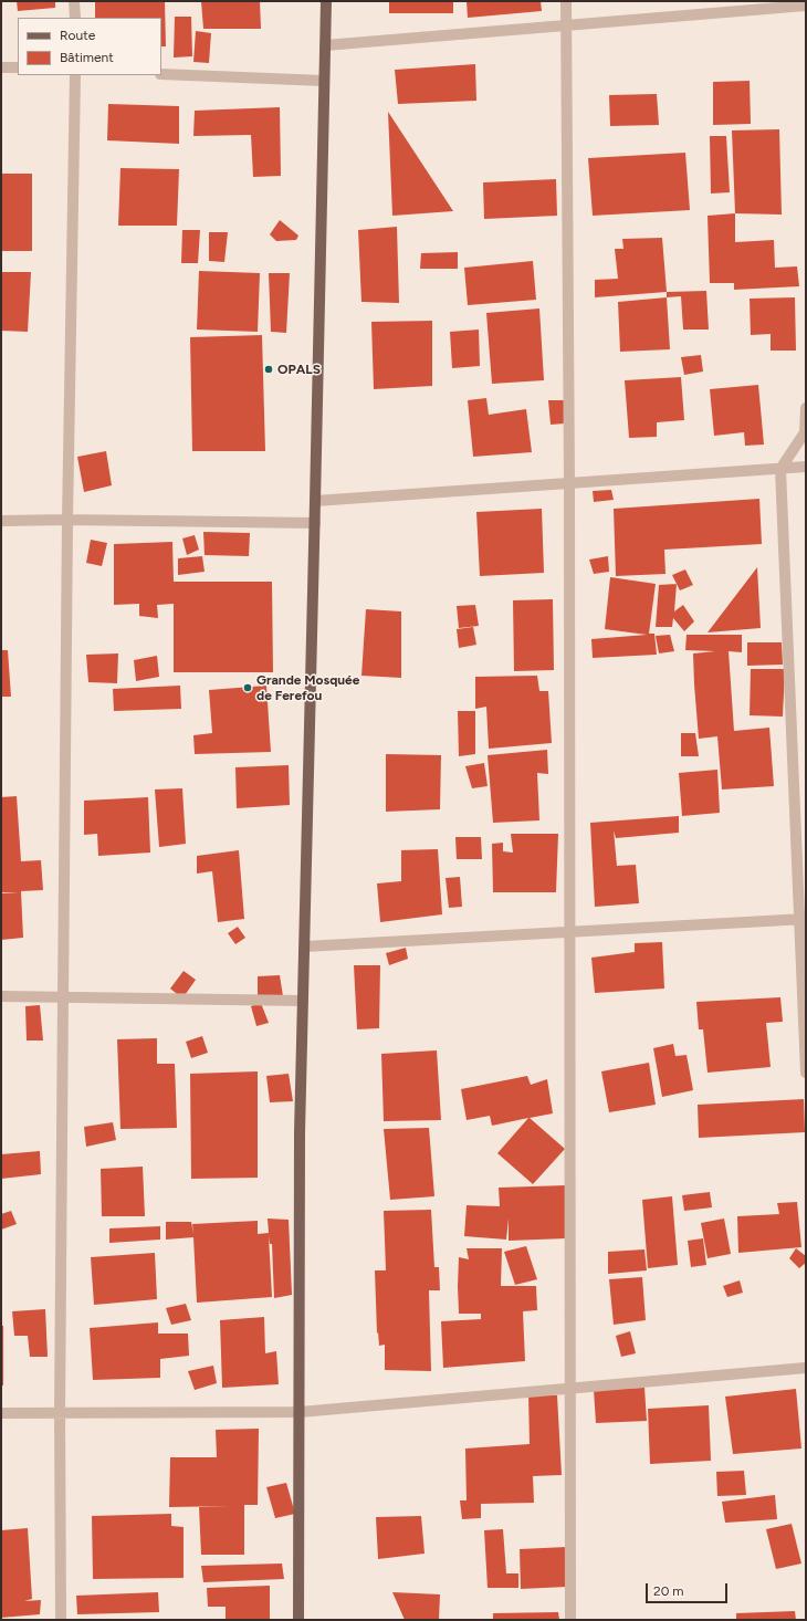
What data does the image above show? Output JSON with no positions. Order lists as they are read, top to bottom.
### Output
{
  "places": ["OPALS", "Grande Mosquée de Ferefou"],
  "legend": ["Route", "Bâtiment"],
  "scale_bar": "20 m"
}
